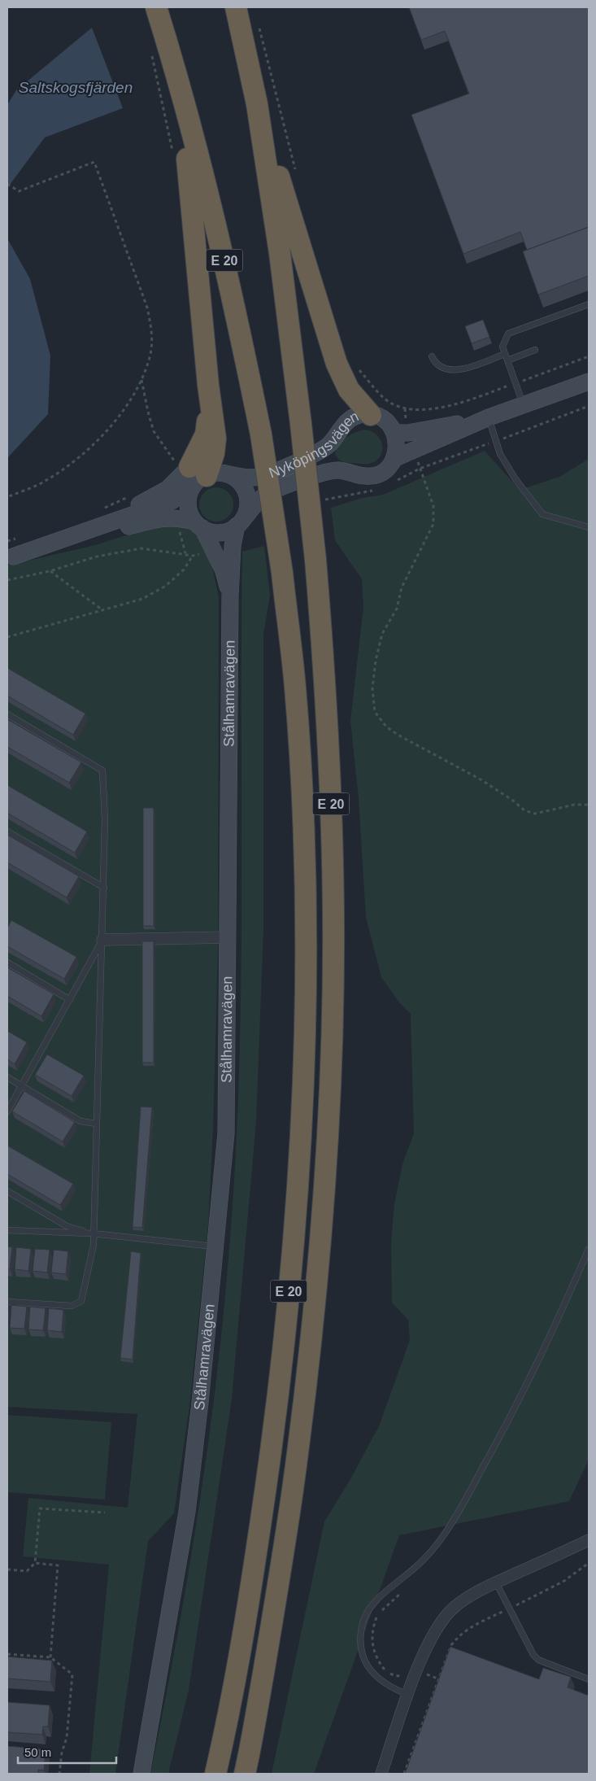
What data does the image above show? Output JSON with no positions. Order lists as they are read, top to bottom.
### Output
{
  "streets": {
    "highway": ["E 20"],
    "main road": ["Nyköpingsvägen", "Stålhamravägen"]
  },
  "crossings": [
    ["Nyköpingsvägen", "Stålhamravägen"]
  ],
  "water": ["Saltskogsfjärden"],
  "scale_bar": "50 m"
}
